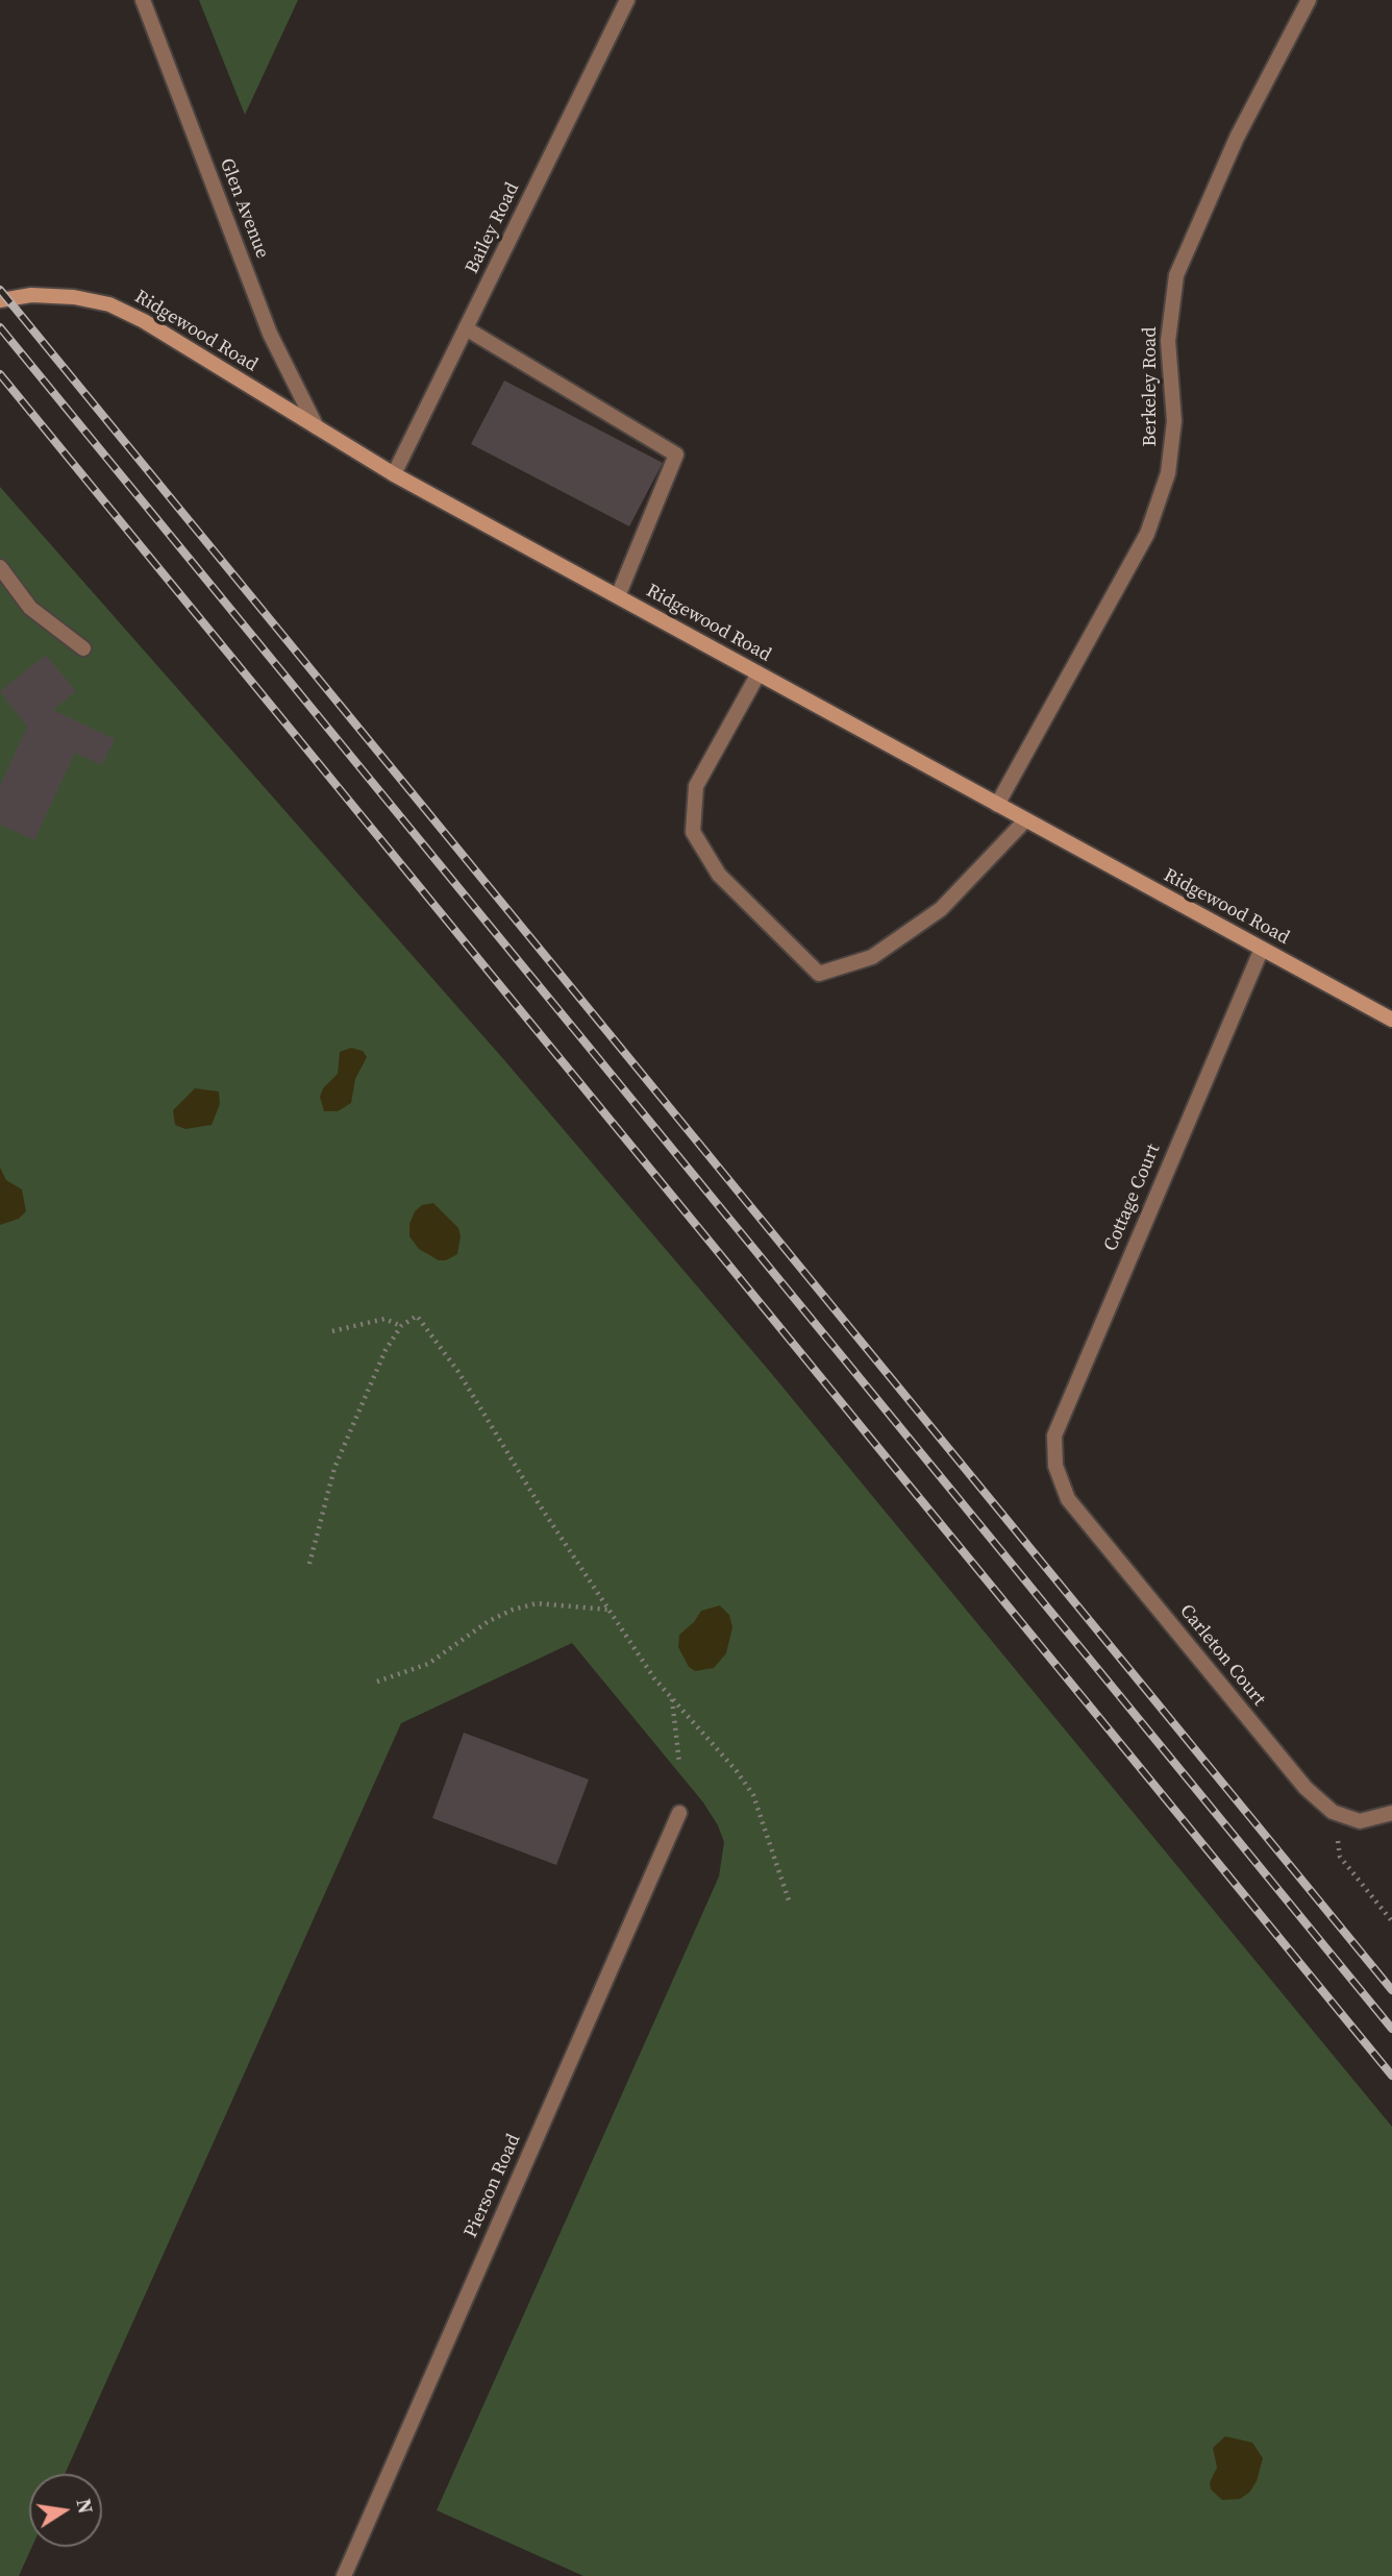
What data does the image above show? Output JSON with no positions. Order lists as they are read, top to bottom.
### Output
{
  "streets": {
    "street": [
      "Glen Avenue",
      "Bailey Road",
      "Ridgewood Road",
      "Berkeley Road",
      "Cottage Court",
      "Carleton Court",
      "Pierson Road"
    ]
  },
  "crossings": [
    ["Glen Avenue", "Ridgewood Road"],
    ["Bailey Road", "Ridgewood Road"],
    ["Ridgewood Road", "Berkeley Road"],
    ["Ridgewood Road", "Cottage Court"],
    ["Cottage Court", "Carleton Court"]
  ],
  "north": "right"
}
